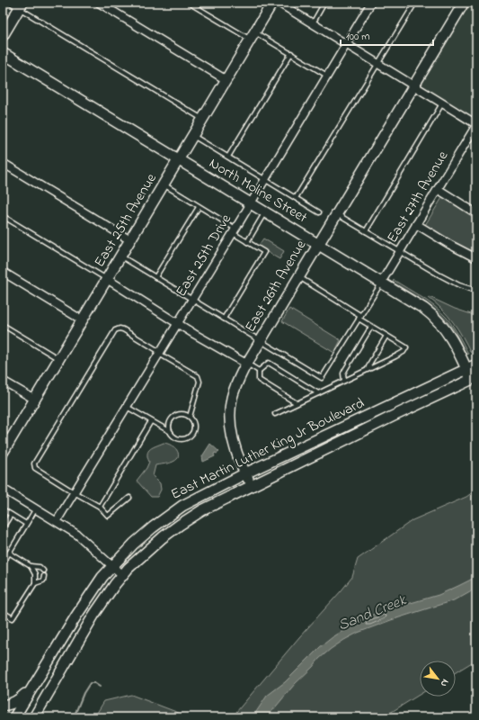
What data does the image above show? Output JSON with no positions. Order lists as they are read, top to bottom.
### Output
{
  "streets": {
    "street": [
      "North Moline Street",
      "East 27th Avenue",
      "East 25th Avenue",
      "East 25th Drive",
      "East 26th Avenue",
      "East Martin Luther King Jr Boulevard"
    ]
  },
  "crossings": [
    ["North Moline Street", "East 27th Avenue"],
    ["North Moline Street", "East 25th Avenue"],
    ["North Moline Street", "East 25th Drive"],
    ["North Moline Street", "East 26th Avenue"],
    ["North Moline Street", "East Martin Luther King Jr Boulevard"],
    ["East 26th Avenue", "East Martin Luther King Jr Boulevard"]
  ],
  "water": ["Sand Creek"],
  "scale_bar": "100 m",
  "north": "bottom right"
}
